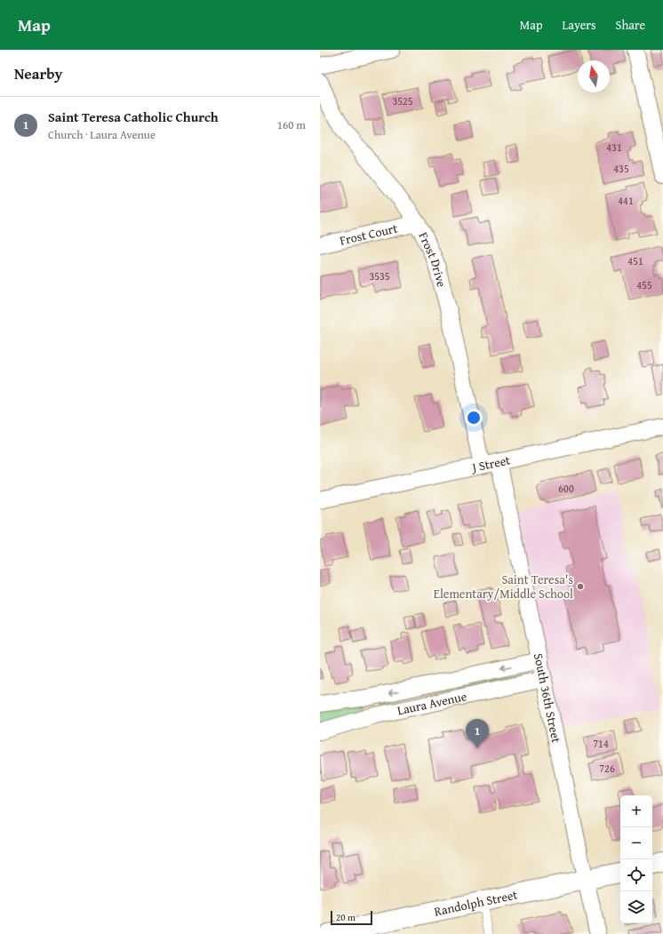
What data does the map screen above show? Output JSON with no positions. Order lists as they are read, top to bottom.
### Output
{
  "streets": {
    "main road": ["Randolph Street"],
    "street": [
      "Frost Court",
      "Frost Drive",
      "J Street",
      "South 36th Street",
      "Laura Avenue"
    ]
  },
  "crossings": [
    ["Frost Court", "Frost Drive"],
    ["Frost Drive", "J Street"],
    ["J Street", "South 36th Street"],
    ["South 36th Street", "Laura Avenue"],
    ["South 36th Street", "Randolph Street"]
  ],
  "places": ["Saint Teresa's Elementary/Middle School"],
  "house_numbers": [
    "3525",
    "431",
    "435",
    "441",
    "451",
    "3535",
    "455",
    "600",
    "714",
    "726"
  ],
  "scale_bar": "20 m",
  "north": "top",
  "page": {
    "header": "Map",
    "nav": ["Map", "Layers", "Share"],
    "heading": "Nearby",
    "list": [
      {
        "mark": "1",
        "name": "Saint Teresa Catholic Church",
        "note": "Church · Laura Avenue",
        "value": "160 m"
      }
    ],
    "pins": "1",
    "map_buttons": ["+", "−"],
    "scale": "20 m"
  }
}
